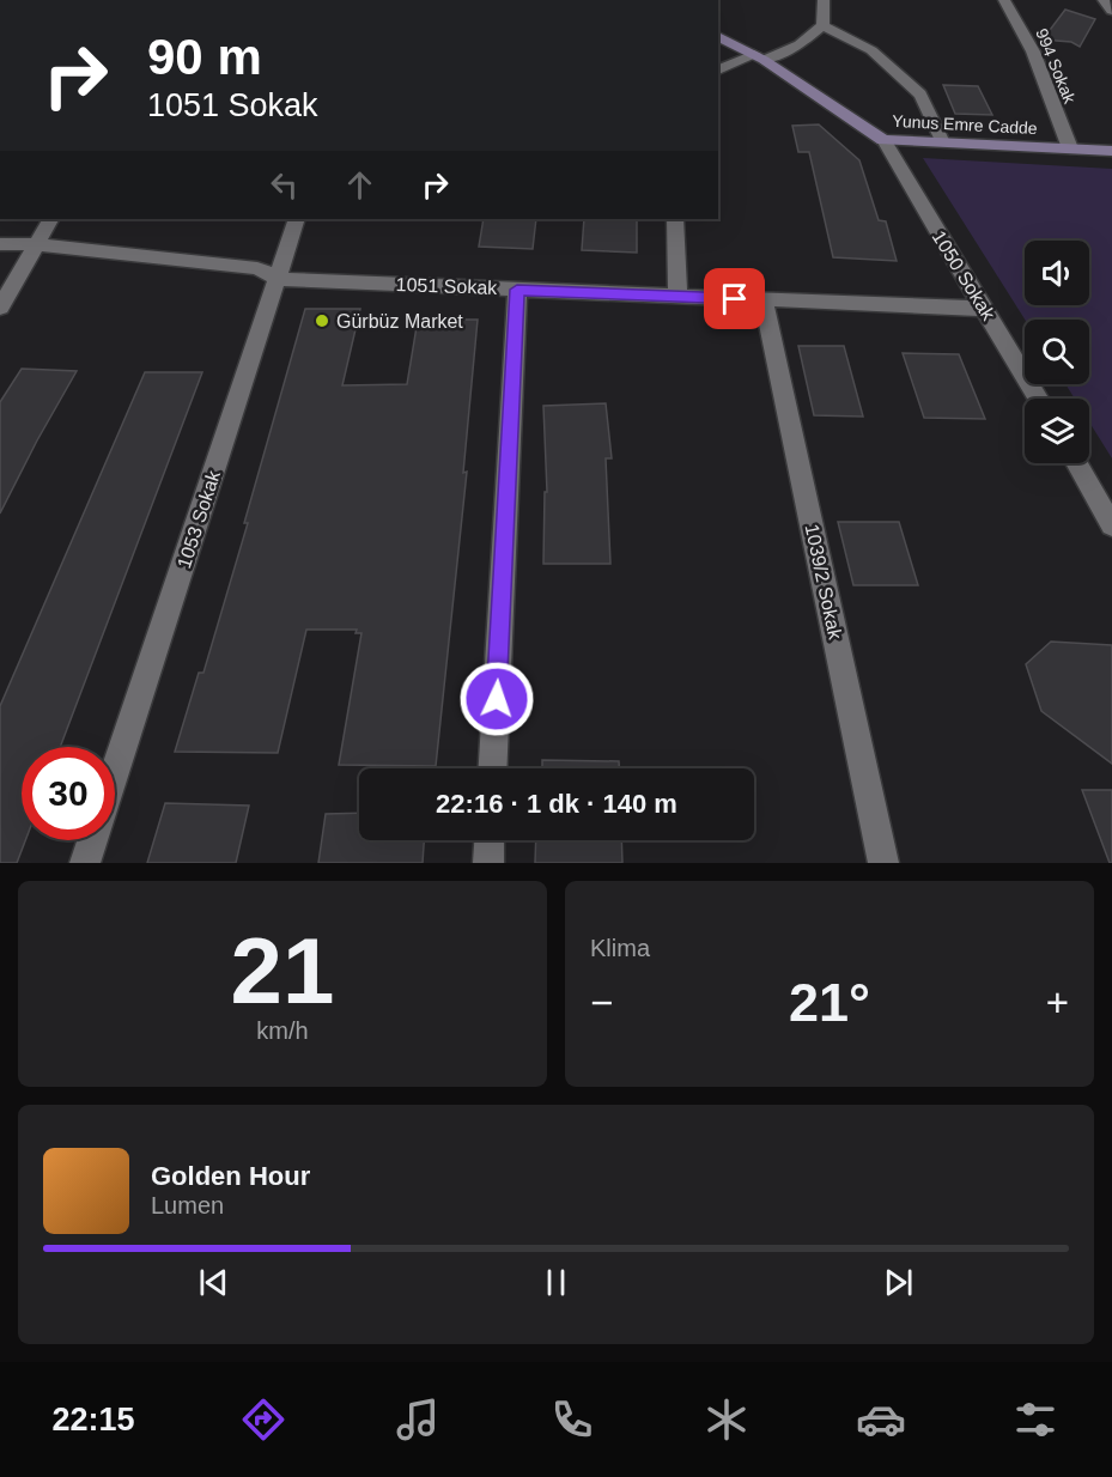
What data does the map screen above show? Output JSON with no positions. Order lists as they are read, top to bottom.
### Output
{
  "streets": {
    "street": [
      "994 Sokak",
      "Yunus Emre Cadde",
      "1050 Sokak",
      "1051 Sokak",
      "1053 Sokak",
      "1039/2 Sokak"
    ]
  },
  "crossings": [
    ["994 Sokak", "Yunus Emre Cadde"],
    ["Yunus Emre Cadde", "1050 Sokak"],
    ["1050 Sokak", "1051 Sokak"],
    ["1051 Sokak", "1053 Sokak"],
    ["1051 Sokak", "1039/2 Sokak"]
  ],
  "places": ["Gürbüz Market"],
  "page": {
    "turn": ["90 m", "1051 Sokak"],
    "limit": "30",
    "trip": "22:16 · 1 dk · 140 m",
    "tile": [
      ["21", "km/h"],
      "Klima"
    ],
    "heat": ["−", "21°", "+"],
    "song": ["Golden Hour", "Lumen"],
    "tabs": "22:15"
  }
}
